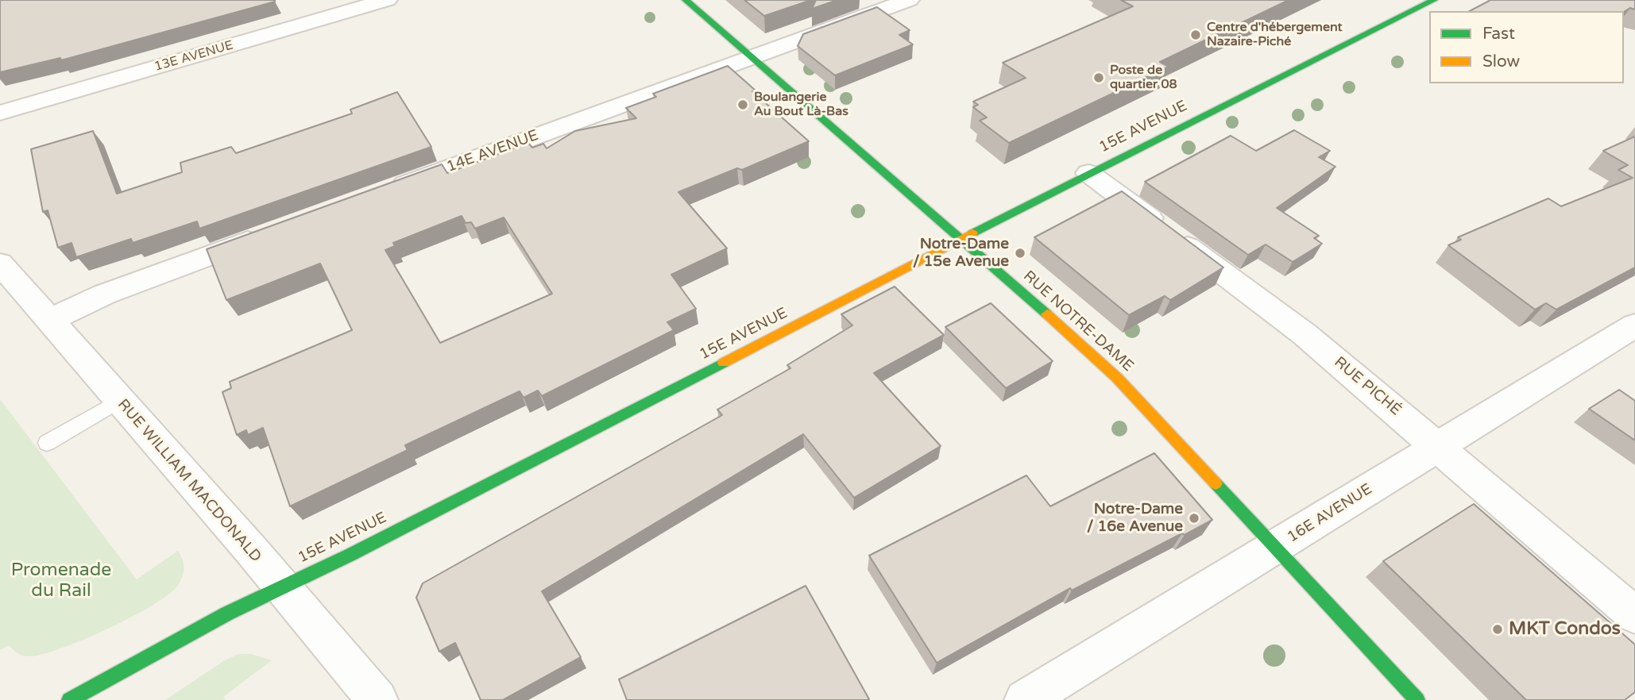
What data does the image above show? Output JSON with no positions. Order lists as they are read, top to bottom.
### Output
{
  "streets": {
    "street": [
      "13E AVENUE",
      "15E AVENUE",
      "14E AVENUE",
      "RUE NOTRE-DAME",
      "RUE PICHÉ",
      "RUE WILLIAM MACDONALD",
      "16E AVENUE"
    ]
  },
  "crossings": [
    ["15E AVENUE", "RUE NOTRE-DAME"],
    ["15E AVENUE", "RUE PICHÉ"],
    ["15E AVENUE", "RUE WILLIAM MACDONALD"],
    ["14E AVENUE", "RUE NOTRE-DAME"],
    ["RUE NOTRE-DAME", "16E AVENUE"],
    ["RUE PICHÉ", "16E AVENUE"]
  ],
  "parks": ["Promenade du Rail"],
  "places": [
    "Centre d'hébergement Nazaire-Piché",
    "Poste de quartier 08",
    "Boulangerie Au Bout Là-Bas",
    "Notre-Dame / 15e Avenue",
    "Notre-Dame / 16e Avenue",
    "MKT Condos"
  ],
  "legend": ["Fast", "Slow"]
}
